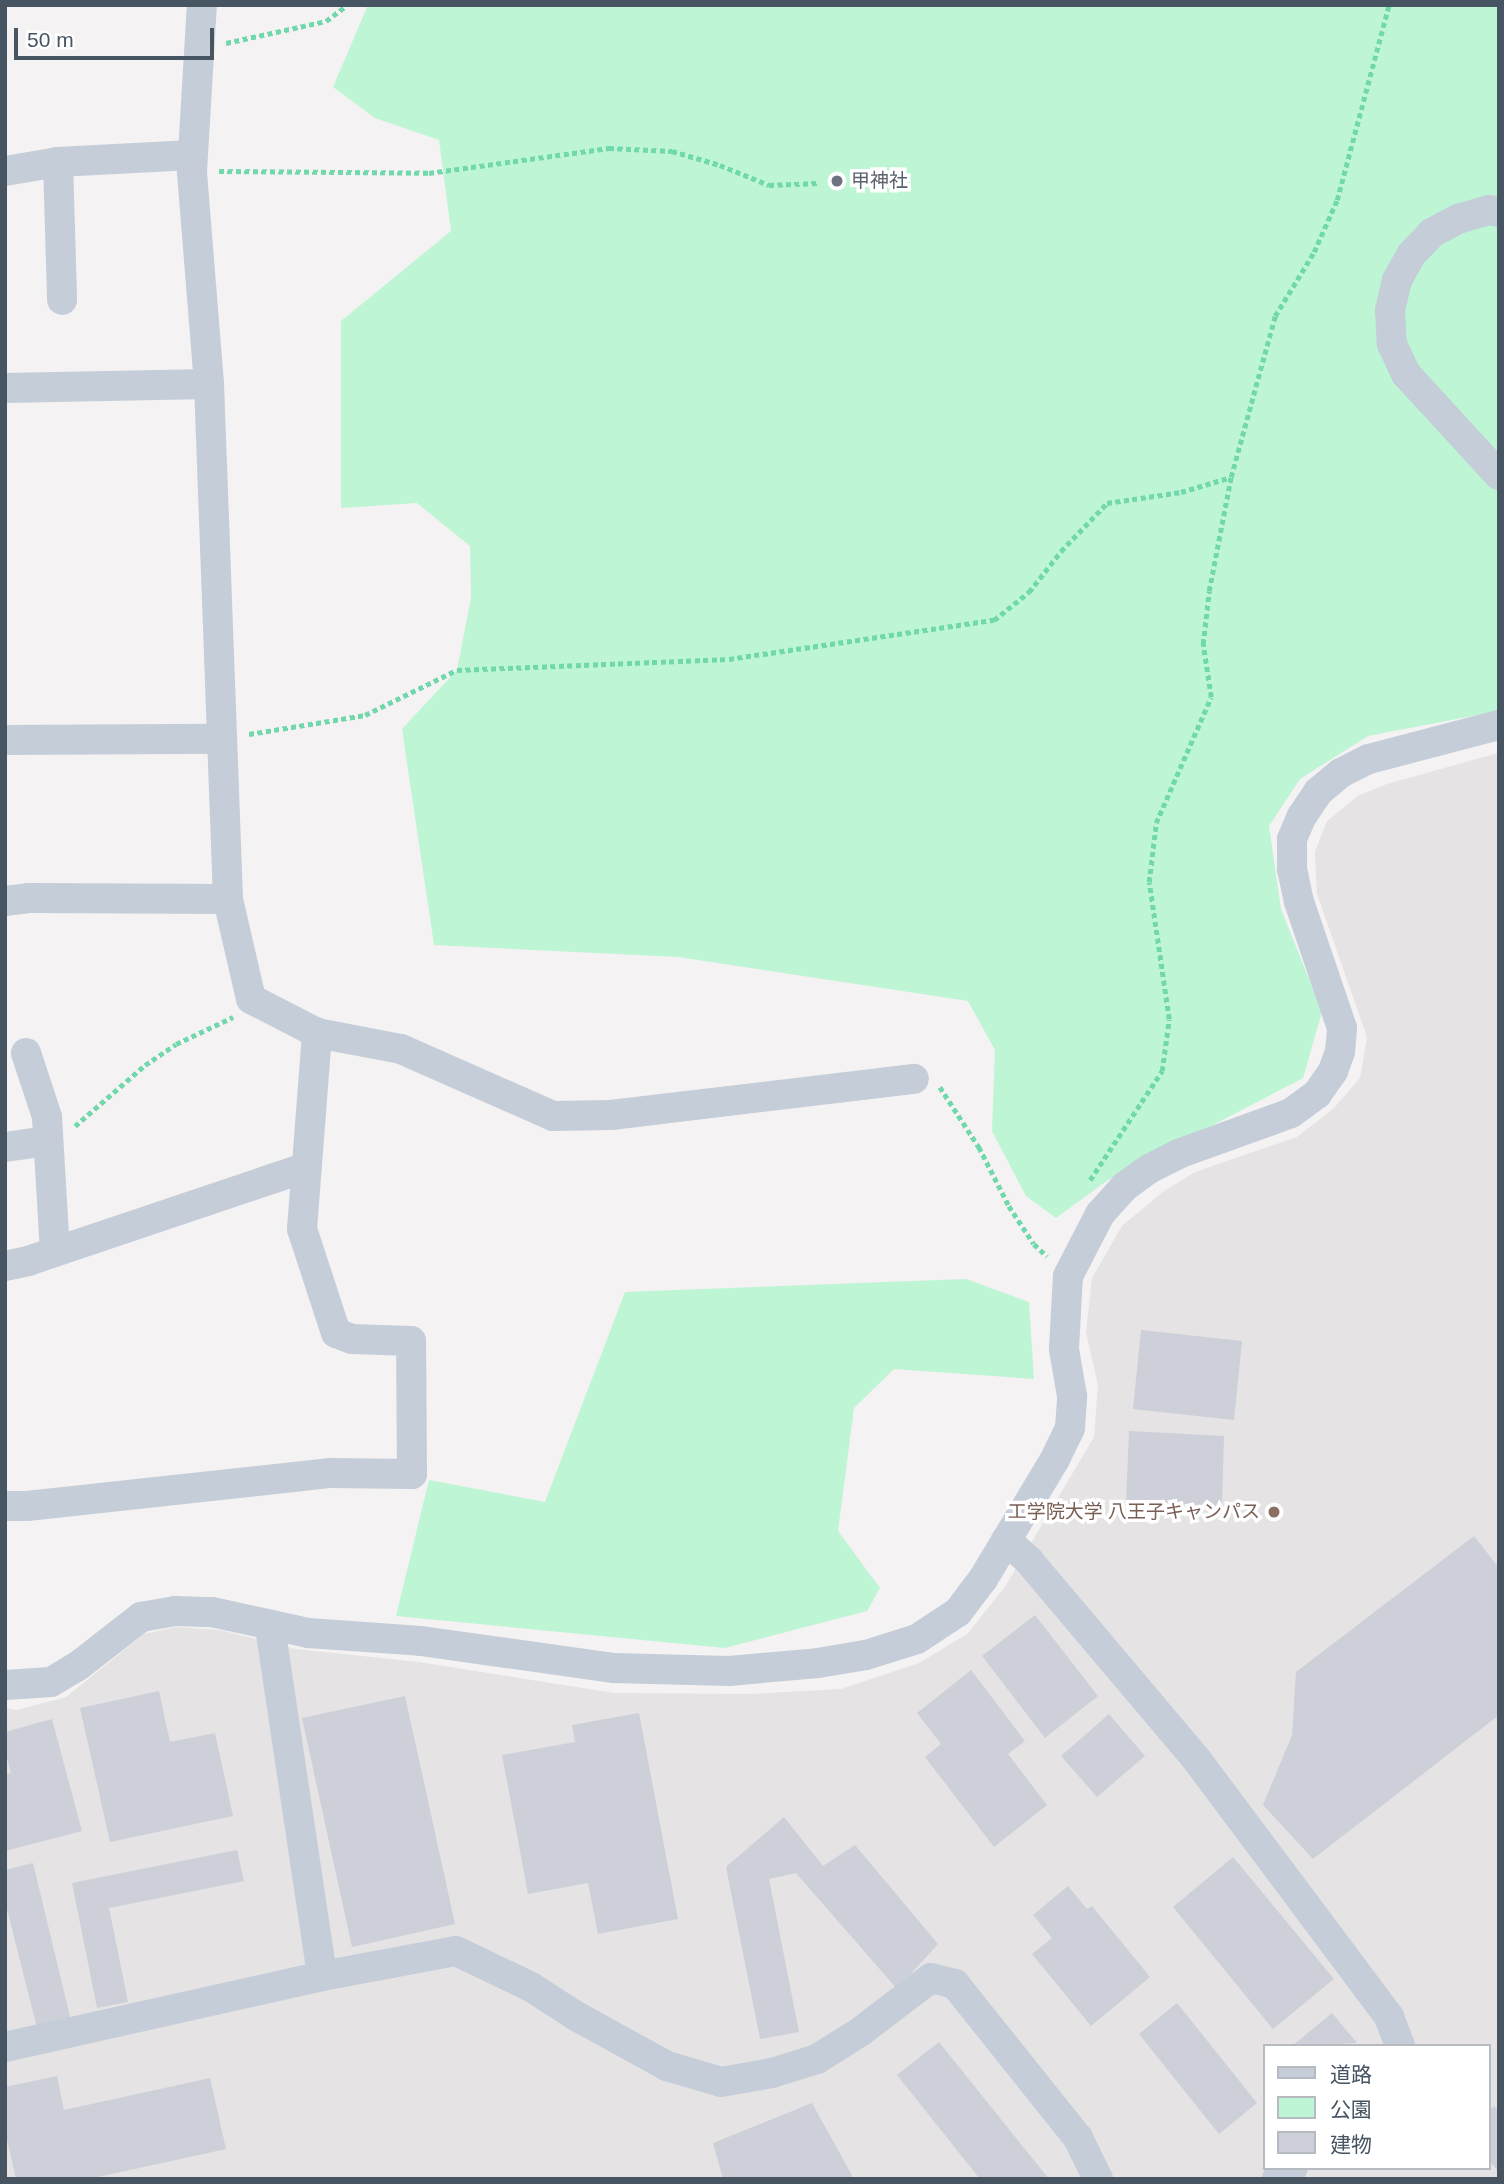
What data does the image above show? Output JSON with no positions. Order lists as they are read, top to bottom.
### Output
{
  "places": ["甲神社", "工学院大学 八王子キャンパス"],
  "legend": ["道路", "公園", "建物"],
  "scale_bar": "50 m"
}
